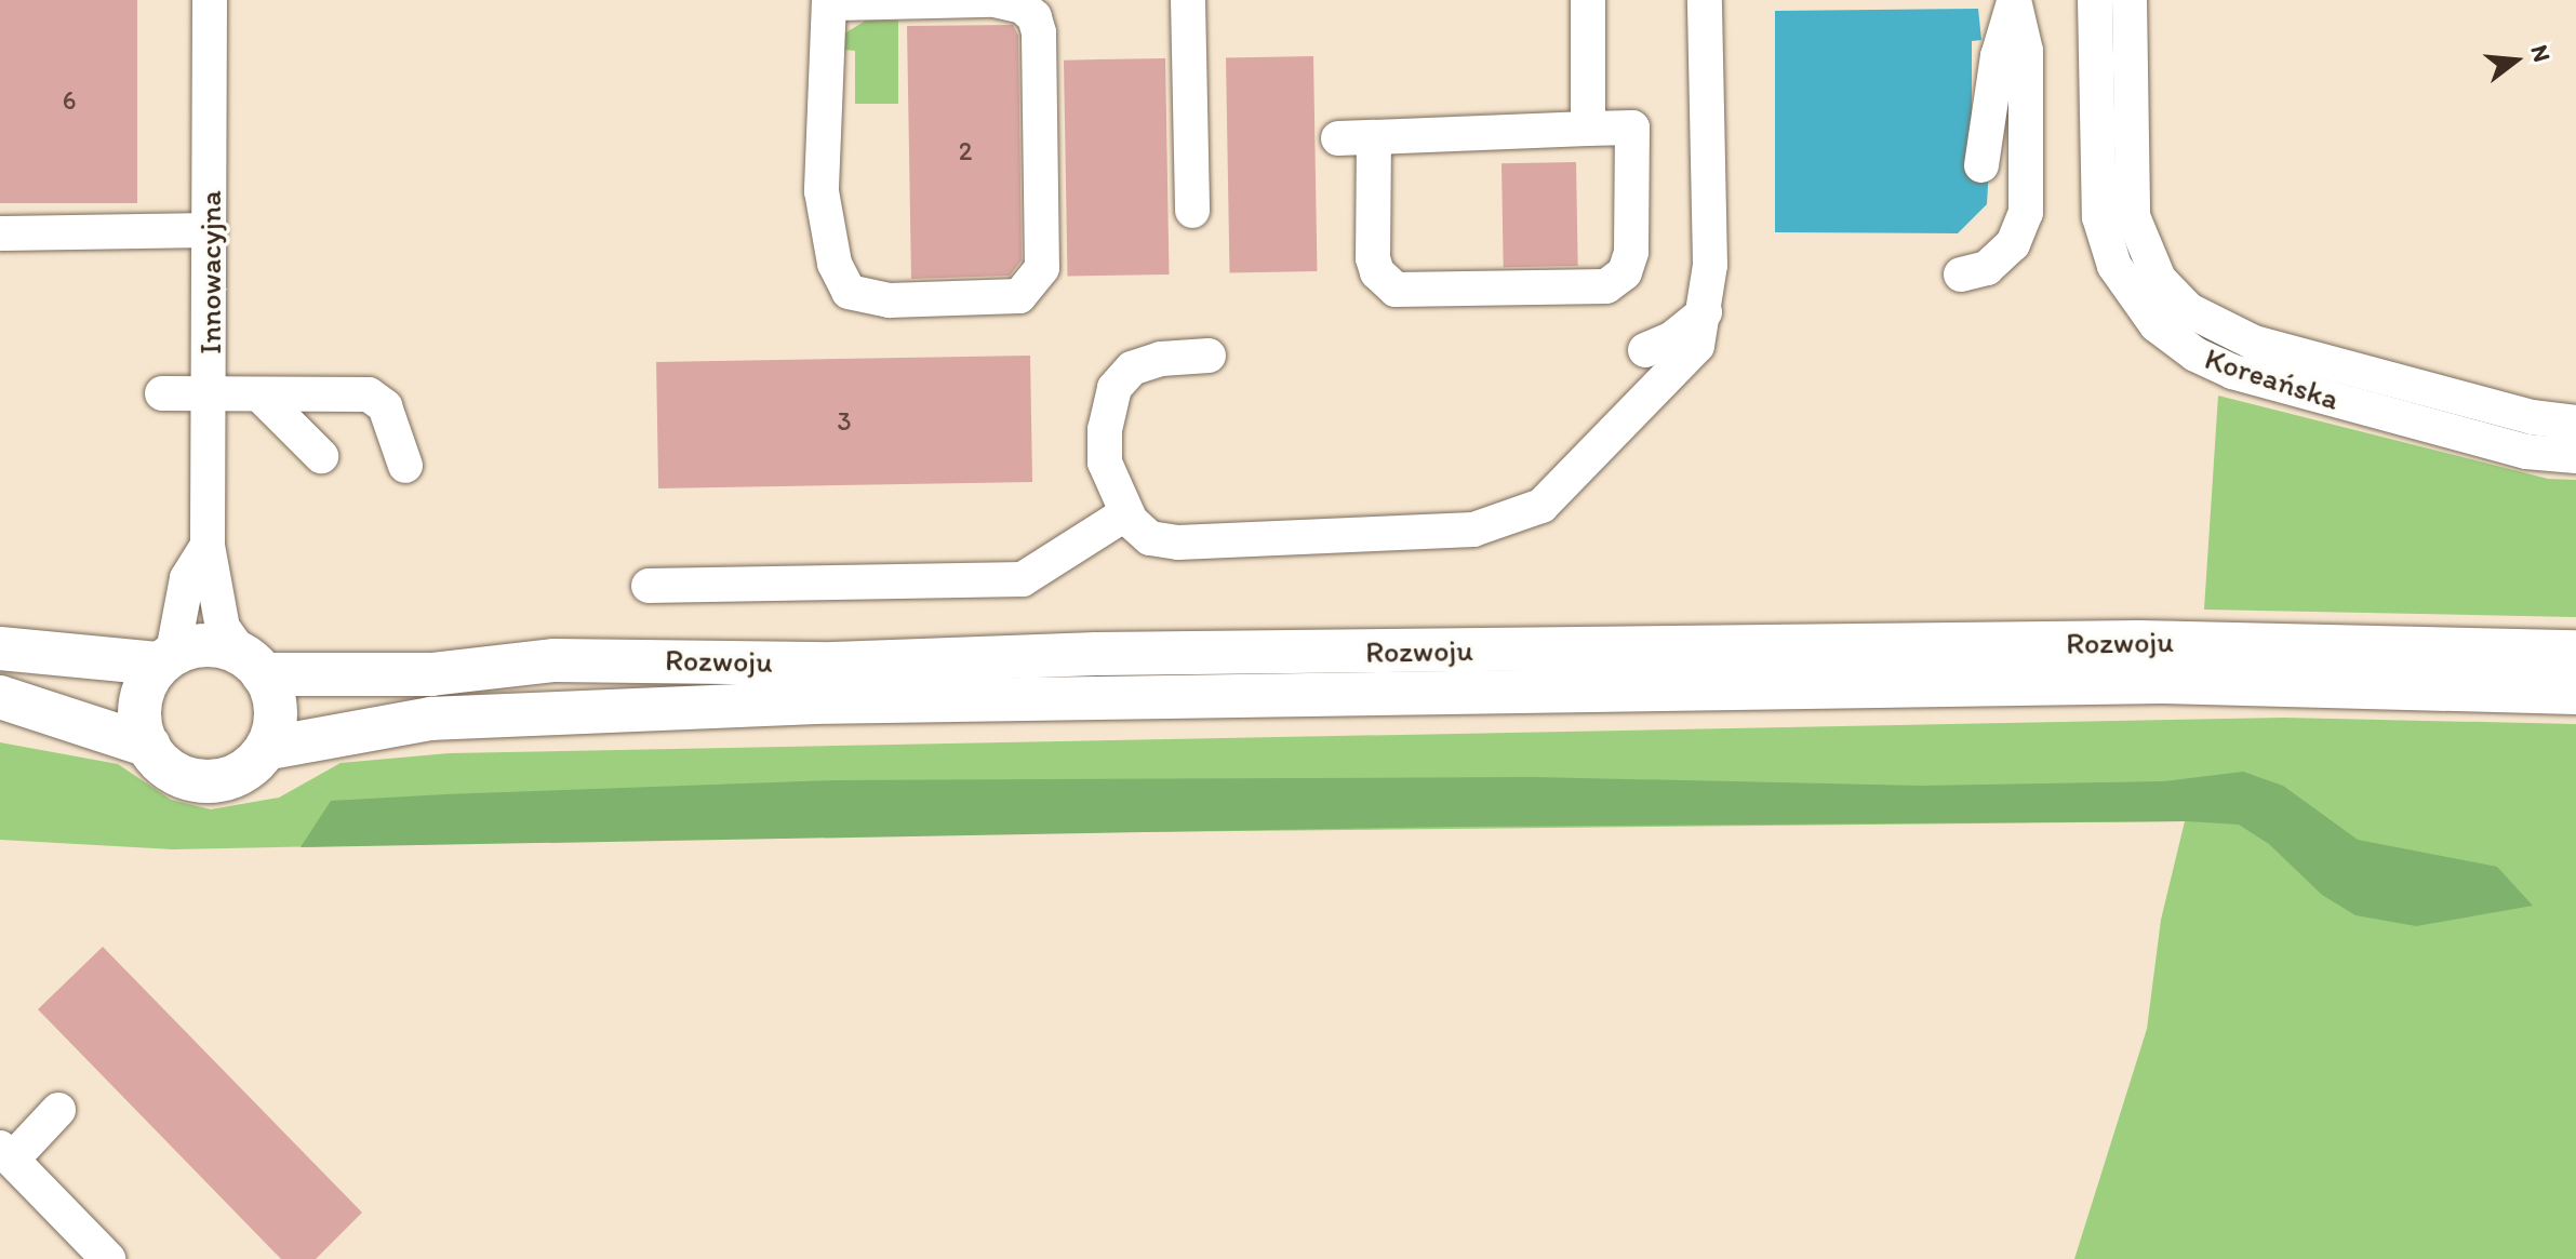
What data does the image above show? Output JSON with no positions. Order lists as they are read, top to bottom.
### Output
{
  "streets": {
    "main road": ["Rozwoju"],
    "street": ["Innowacyjna", "Koreańska"]
  },
  "crossings": [
    ["Innowacyjna", "Rozwoju"]
  ],
  "house_numbers": ["6", "2", "3"],
  "north": "right"
}
